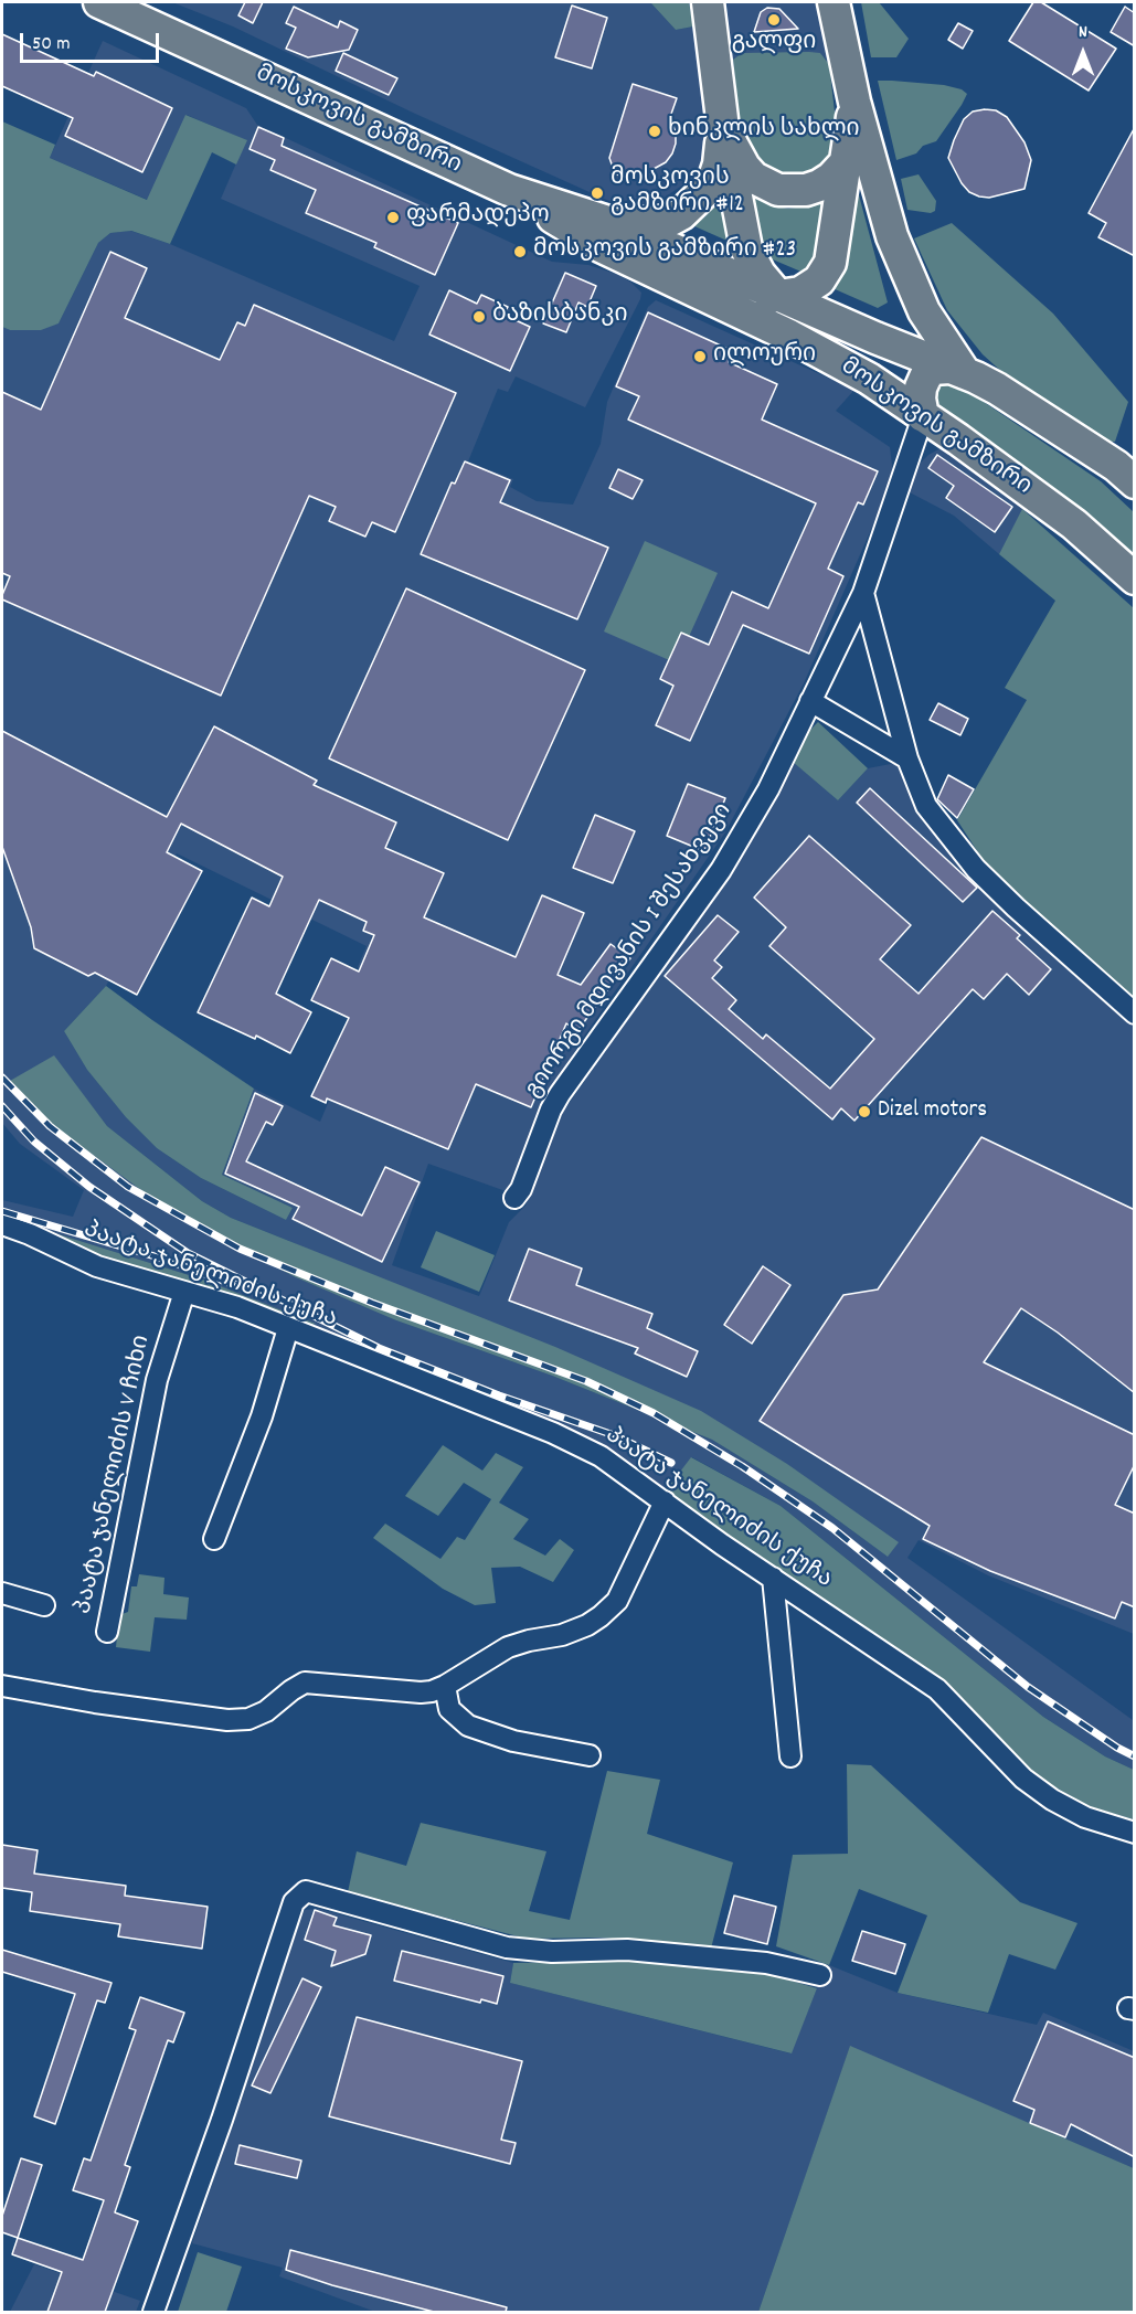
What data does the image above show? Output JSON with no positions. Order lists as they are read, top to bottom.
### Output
{
  "streets": {
    "main road": ["მოსკოვის გამზირი"],
    "street": ["გიორგი მდივანის I შესახვევი", "პაატა ჯანელიძის ქუჩა", "პაატა ჯანელიძის V ჩიხი"]
  },
  "crossings": [
    ["მოსკოვის გამზირი", "გიორგი მდივანის I შესახვევი"],
    ["პაატა ჯანელიძის ქუჩა", "პაატა ჯანელიძის V ჩიხი"]
  ],
  "places": [
    "გალფი",
    "ხინკლის სახლი",
    "მოსკოვის გამზირი #12",
    "ფარმადეპო",
    "მოსკოვის გამზირი #23",
    "ბაზისბანკი",
    "ილოური",
    "Dizel motors"
  ],
  "scale_bar": "50 m",
  "north": "top"
}
